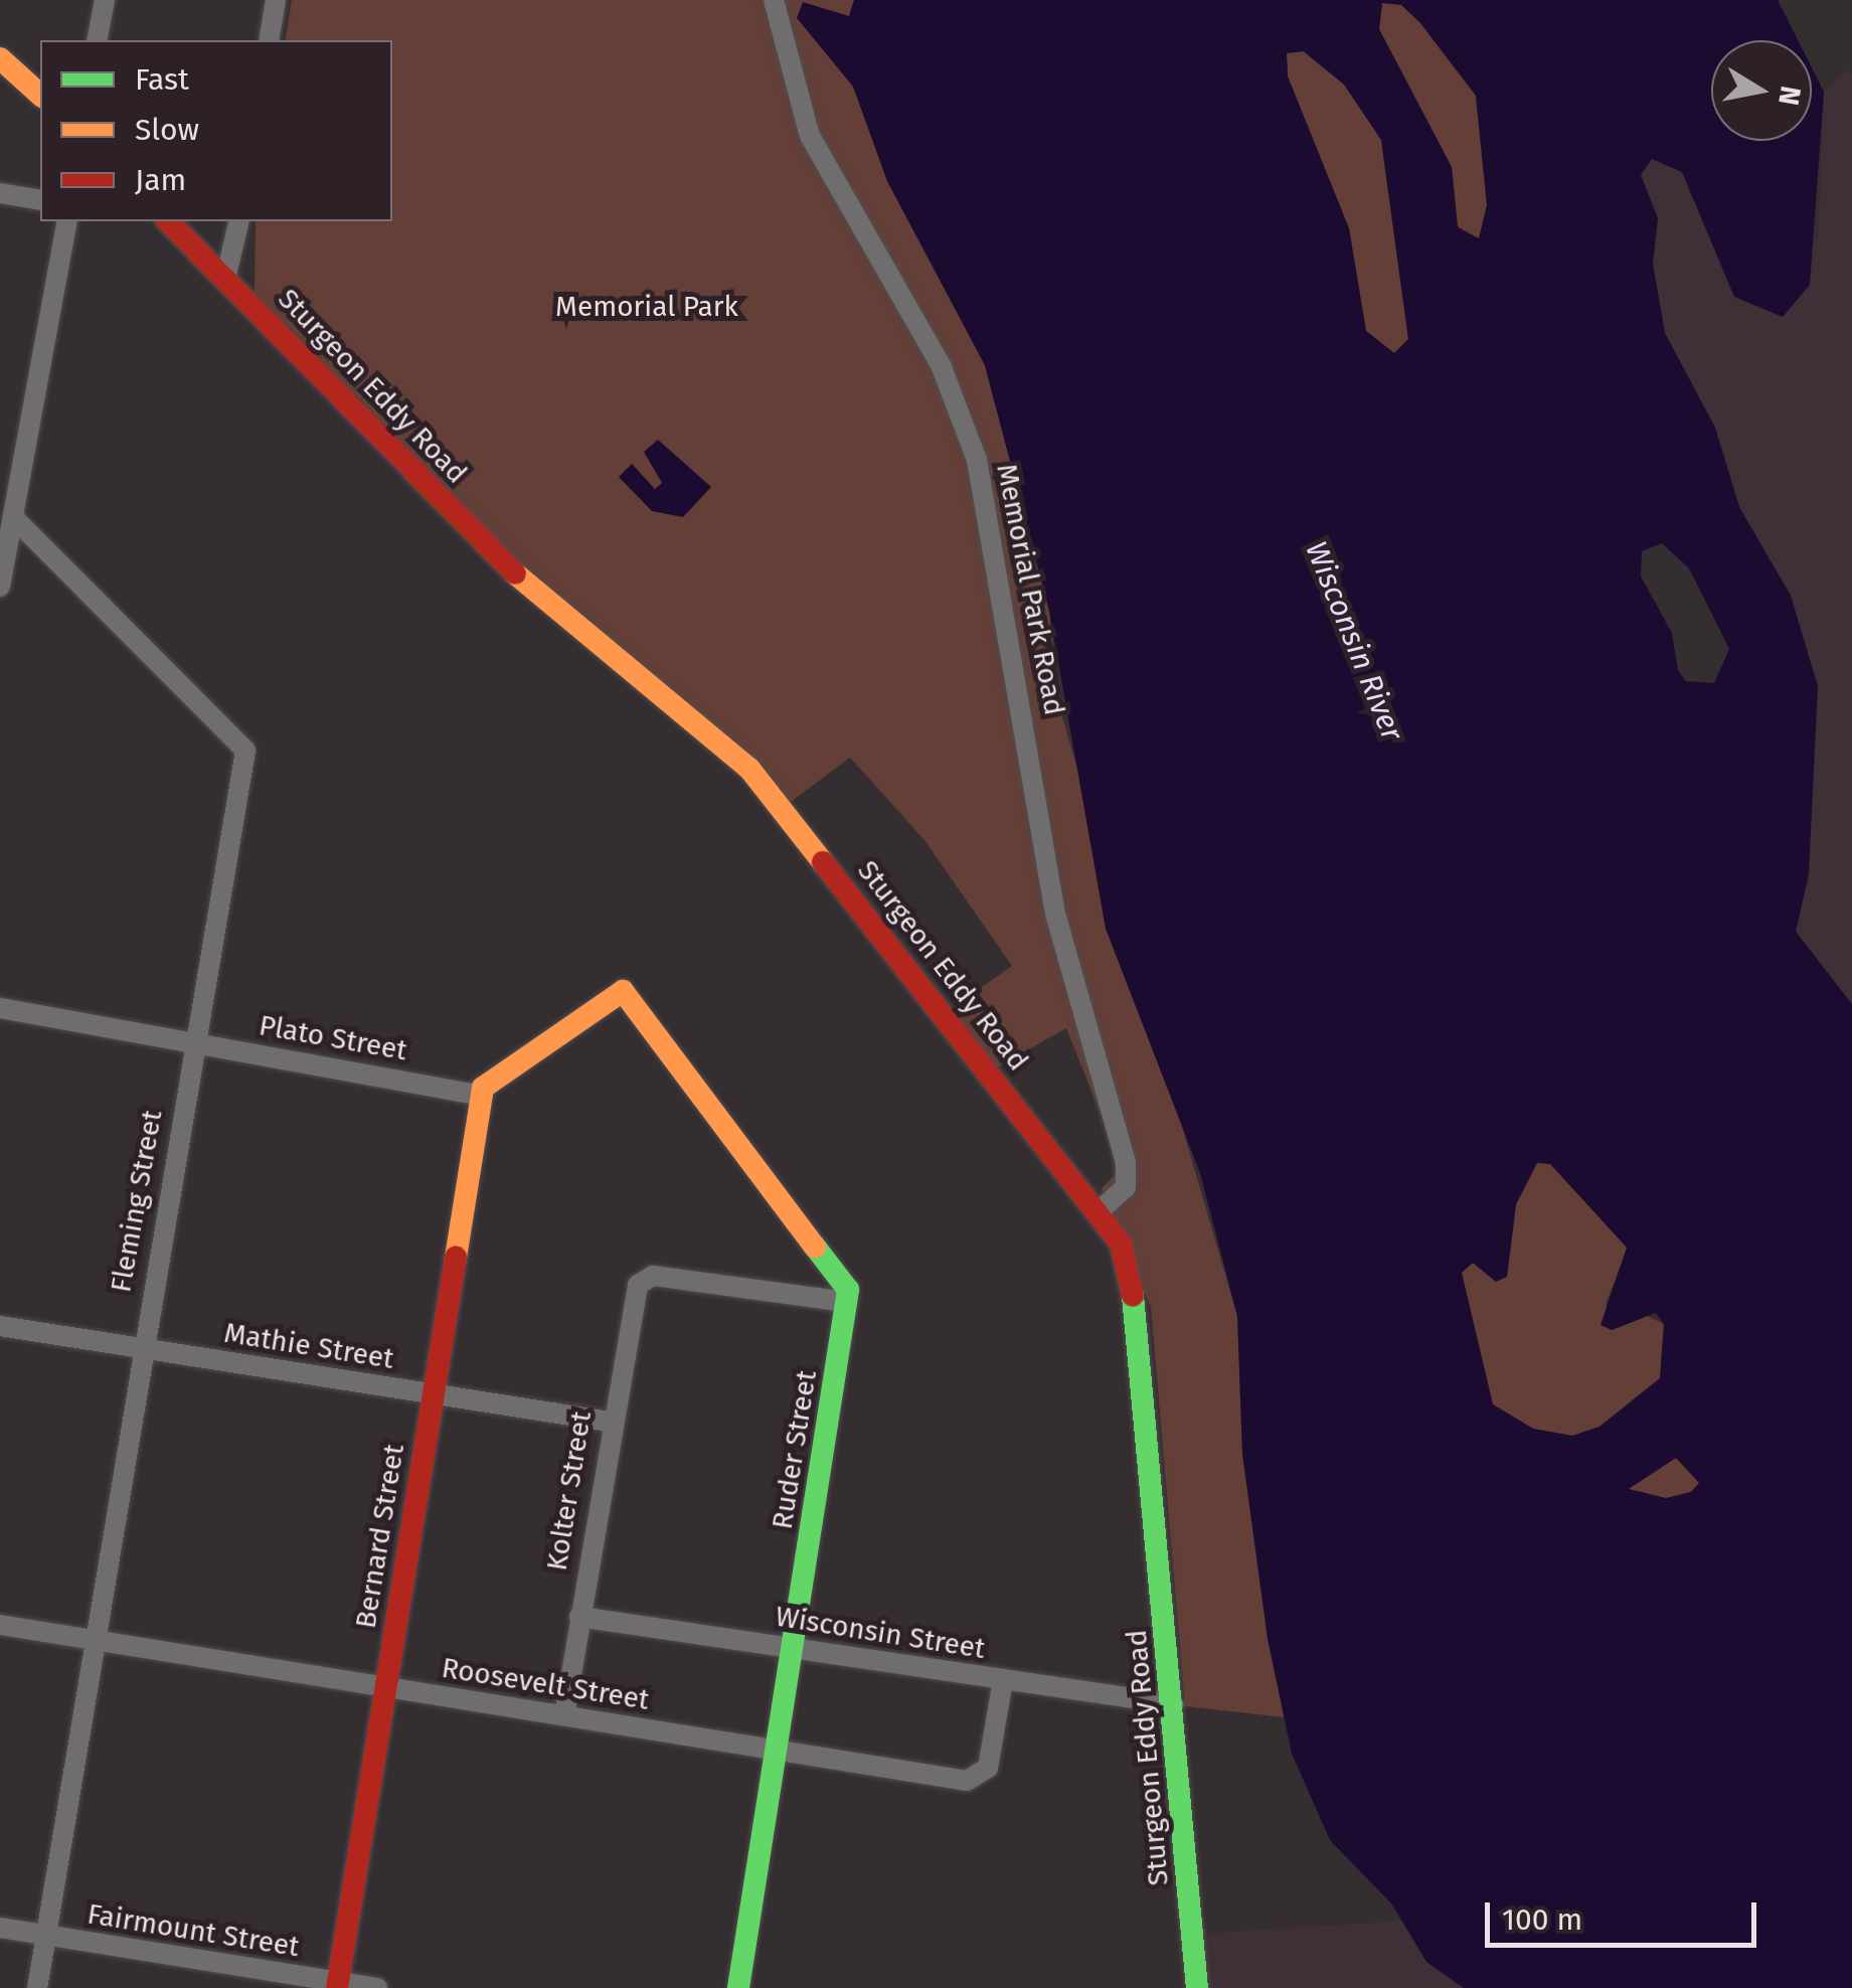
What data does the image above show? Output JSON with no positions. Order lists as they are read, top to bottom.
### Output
{
  "streets": {
    "street": [
      "Sturgeon Eddy Road",
      "Memorial Park Road",
      "Plato Street",
      "Fleming Street",
      "Mathie Street",
      "Ruder Street",
      "Kolter Street",
      "Bernard Street",
      "Wisconsin Street",
      "Roosevelt Street",
      "Fairmount Street"
    ]
  },
  "crossings": [
    ["Sturgeon Eddy Road", "Memorial Park Road"],
    ["Sturgeon Eddy Road", "Wisconsin Street"],
    ["Plato Street", "Fleming Street"],
    ["Plato Street", "Bernard Street"],
    ["Fleming Street", "Mathie Street"],
    ["Fleming Street", "Roosevelt Street"],
    ["Fleming Street", "Fairmount Street"],
    ["Mathie Street", "Kolter Street"],
    ["Mathie Street", "Bernard Street"],
    ["Ruder Street", "Kolter Street"],
    ["Ruder Street", "Wisconsin Street"],
    ["Ruder Street", "Roosevelt Street"],
    ["Kolter Street", "Wisconsin Street"],
    ["Kolter Street", "Roosevelt Street"],
    ["Bernard Street", "Roosevelt Street"],
    ["Bernard Street", "Fairmount Street"],
    ["Wisconsin Street", "Roosevelt Street"]
  ],
  "water": ["Wisconsin River"],
  "parks": ["Memorial Park"],
  "legend": ["Fast", "Slow", "Jam"],
  "scale_bar": "100 m",
  "north": "right"
}
